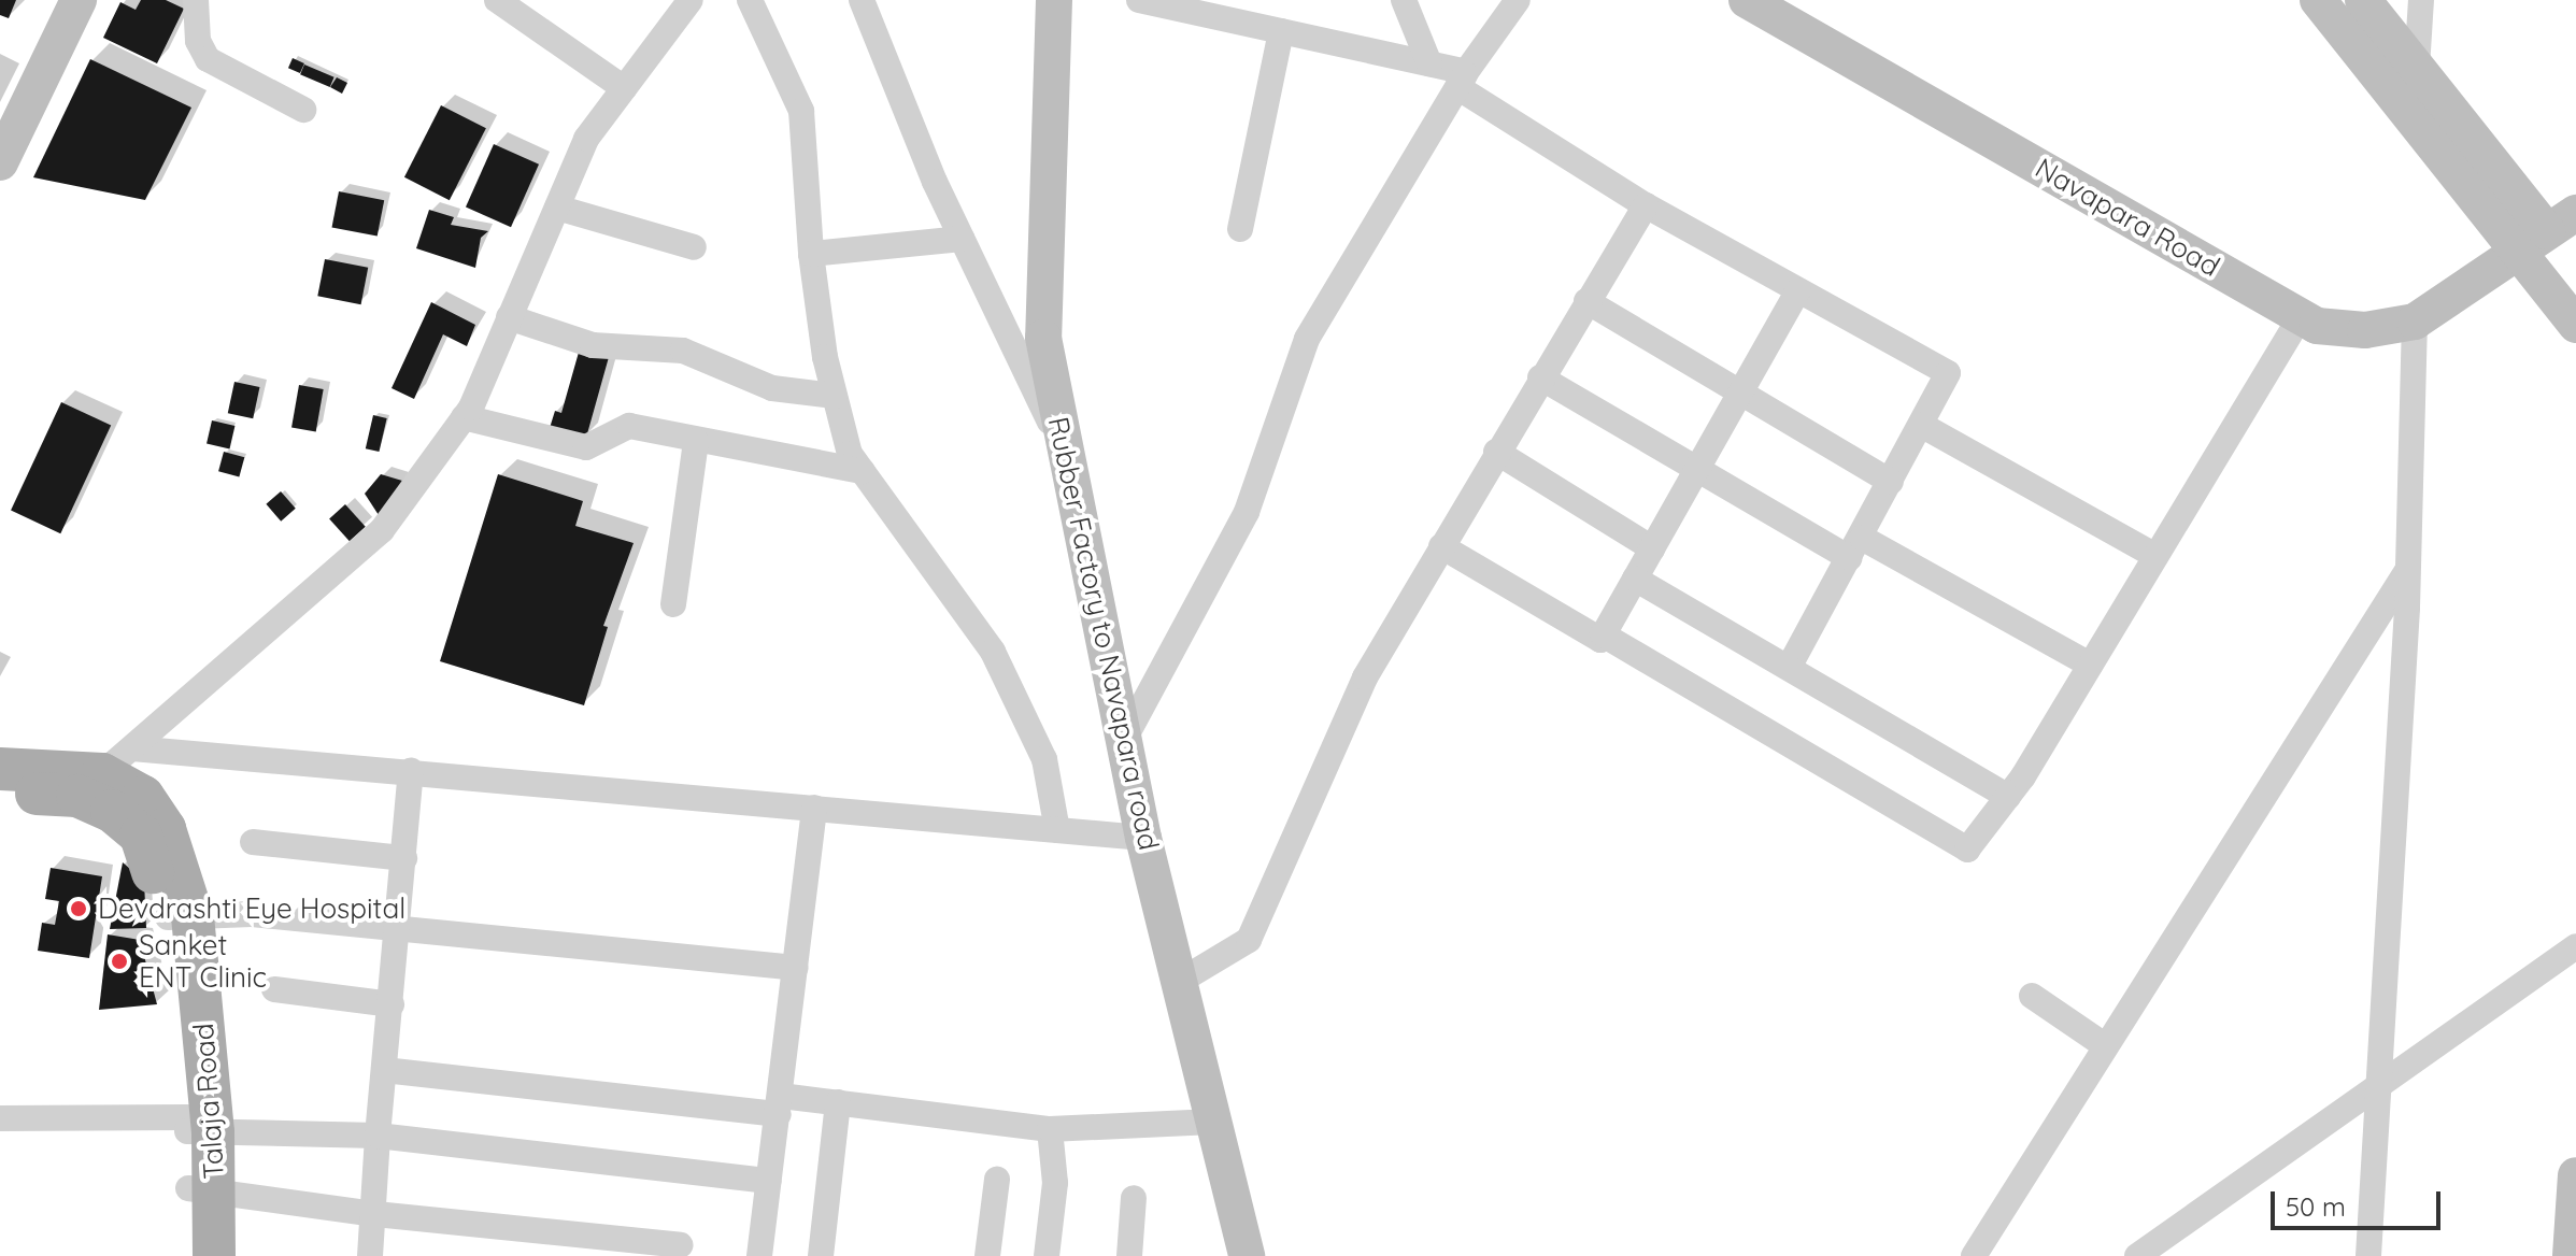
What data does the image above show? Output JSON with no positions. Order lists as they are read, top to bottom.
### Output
{
  "streets": {
    "main road": ["Talaja Road"],
    "street": ["Navapara Road", "Rubber Factory to Navapara road"]
  },
  "places": ["Devdrashti Eye Hospital", "Sanket ENT Clinic"],
  "scale_bar": "50 m"
}
